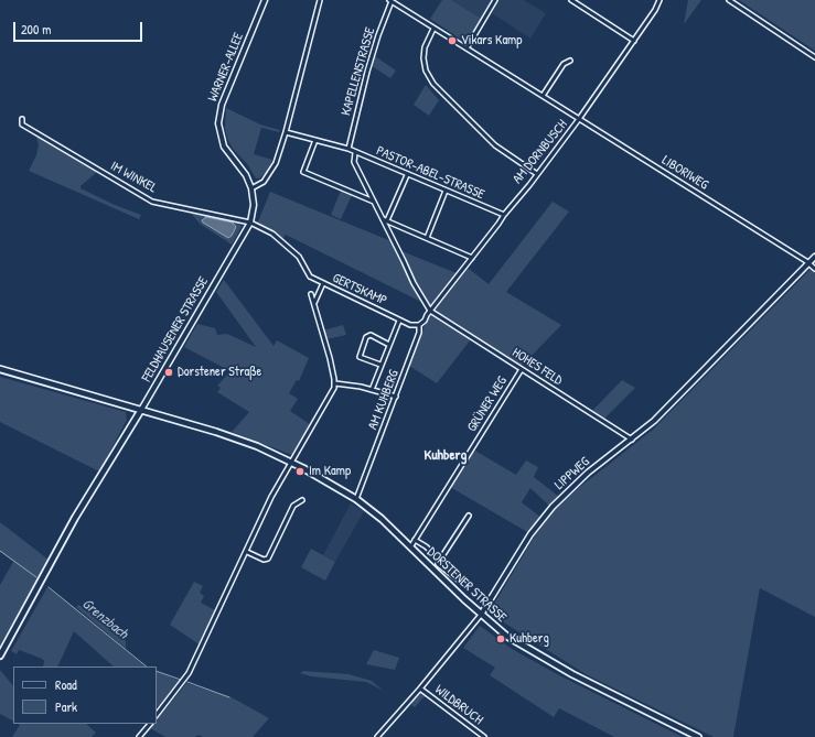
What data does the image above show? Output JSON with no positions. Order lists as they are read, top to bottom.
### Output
{
  "streets": {
    "main road": ["FELDHAUSENER STRASSE", "DORSTENER STRASSE"],
    "street": [
      "WARNER-ALLEE",
      "KAPELLENSTRASSE",
      "AM DORNBUSCH",
      "PASTOR-ABEL-STRASSE",
      "LIBORIWEG",
      "IM WINKEL",
      "GERTSKAMP",
      "HOHES FELD",
      "AM KUHBERG",
      "GRÜNER WEG",
      "LIPPWEG",
      "WILDBRUCH"
    ]
  },
  "crossings": [
    ["WARNER-ALLEE", "FELDHAUSENER STRASSE"],
    ["KAPELLENSTRASSE", "PASTOR-ABEL-STRASSE"],
    ["KAPELLENSTRASSE", "LIBORIWEG"],
    ["AM DORNBUSCH", "PASTOR-ABEL-STRASSE"],
    ["AM DORNBUSCH", "LIBORIWEG"],
    ["AM DORNBUSCH", "HOHES FELD"],
    ["AM DORNBUSCH", "AM KUHBERG"],
    ["LIBORIWEG", "LIPPWEG"],
    ["IM WINKEL", "FELDHAUSENER STRASSE"],
    ["GERTSKAMP", "AM KUHBERG"],
    ["FELDHAUSENER STRASSE", "DORSTENER STRASSE"],
    ["HOHES FELD", "AM KUHBERG"],
    ["HOHES FELD", "GRÜNER WEG"],
    ["HOHES FELD", "LIPPWEG"],
    ["AM KUHBERG", "DORSTENER STRASSE"],
    ["GRÜNER WEG", "DORSTENER STRASSE"],
    ["LIPPWEG", "DORSTENER STRASSE"],
    ["LIPPWEG", "WILDBRUCH"]
  ],
  "districts": ["Kuhberg"],
  "water": ["Grenzbach"],
  "places": [
    "Vikars Kamp",
    "Dorstener Straße",
    "Im Kamp",
    "Kuhberg"
  ],
  "legend": ["Road", "Park"],
  "scale_bar": "200 m"
}
